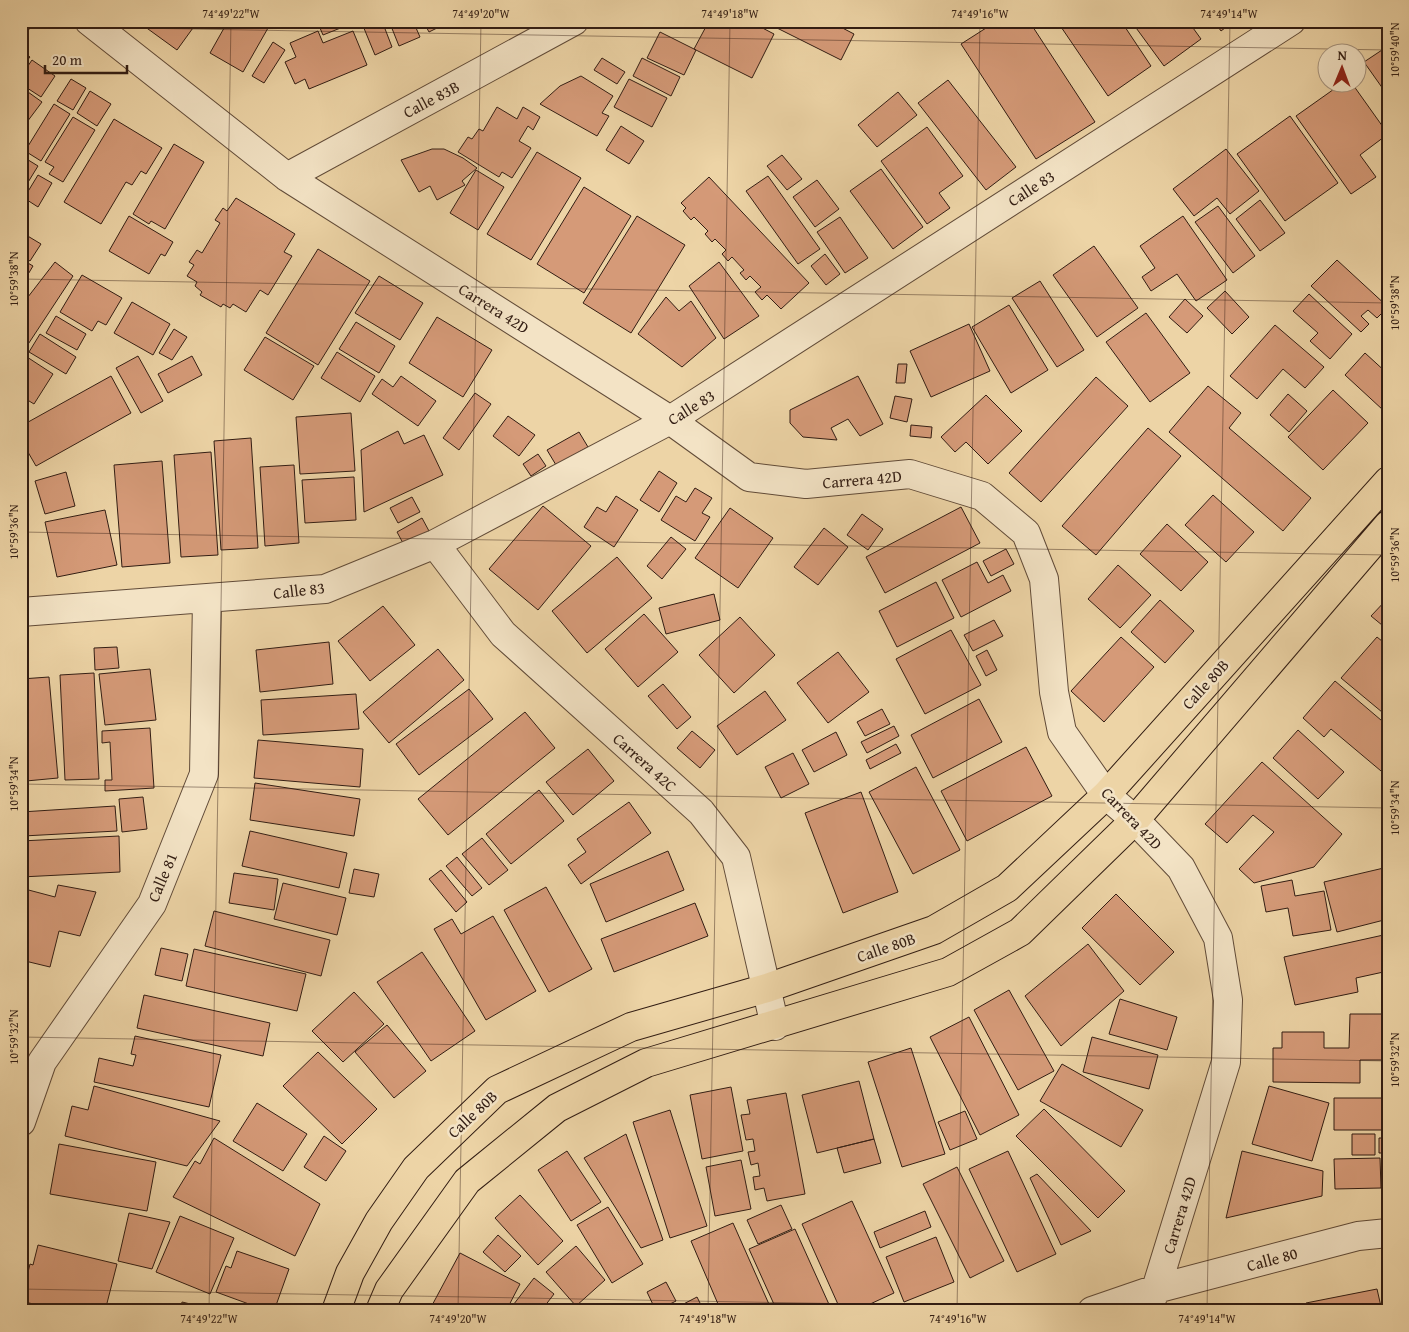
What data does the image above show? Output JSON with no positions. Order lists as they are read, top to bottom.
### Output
{
  "streets": {
    "main road": ["Calle 80B"],
    "street": [
      "Calle 83B",
      "Calle 83",
      "Carrera 42D",
      "Carrera 42C",
      "Calle 81",
      "Calle 80"
    ]
  },
  "crossings": [
    ["Calle 83B", "Carrera 42D"],
    ["Calle 83", "Carrera 42D"],
    ["Calle 83", "Carrera 42C"],
    ["Calle 83", "Calle 81"],
    ["Carrera 42D", "Calle 80B"],
    ["Carrera 42D", "Calle 80"],
    ["Calle 80B", "Carrera 42C"]
  ],
  "scale_bar": "20 m",
  "north": "top",
  "coordinates": [
    "74°49'22\"W",
    "74°49'20\"W",
    "74°49'18\"W",
    "74°49'16\"W",
    "74°49'14\"W",
    "10°59'40\"N",
    "10°59'38\"N",
    "10°59'36\"N",
    "10°59'34\"N",
    "10°59'32\"N"
  ]
}
